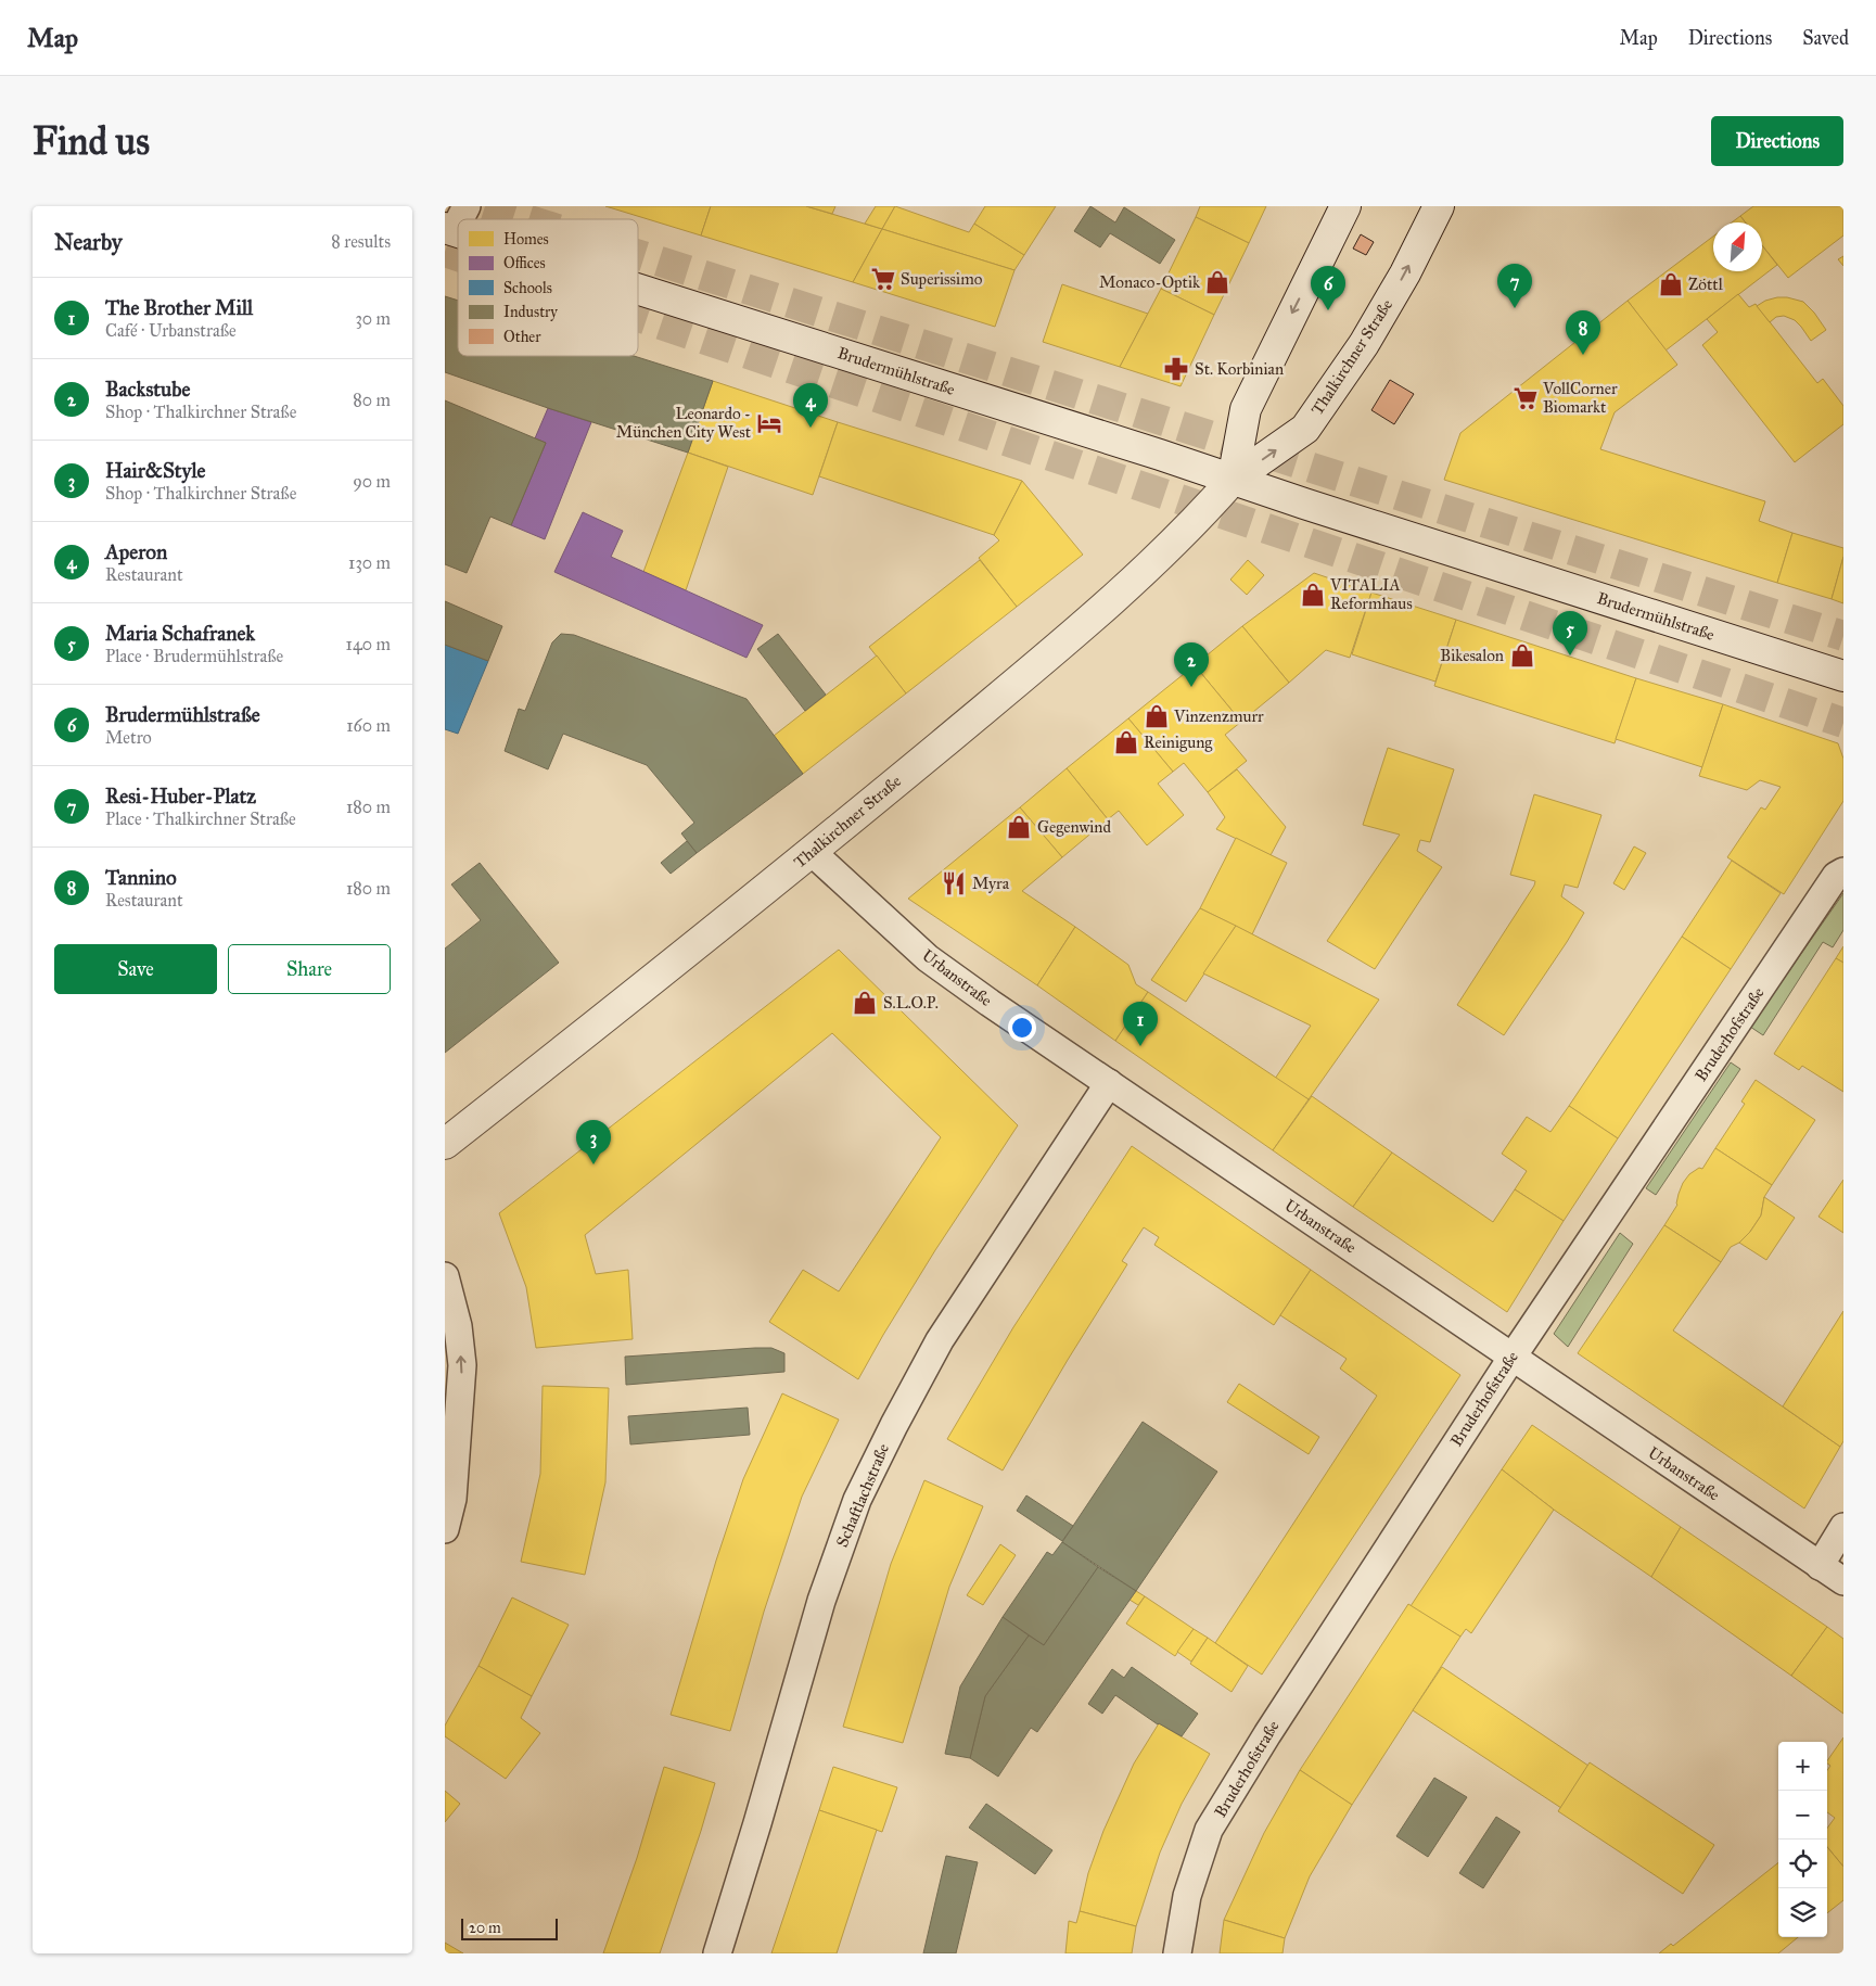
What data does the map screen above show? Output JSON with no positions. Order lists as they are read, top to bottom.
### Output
{
  "streets": {
    "main road": ["Thalkirchner Straße", "Brudermühlstraße"],
    "street": ["Urbanstraße", "Bruderhofstraße", "Schaftlachstraße"]
  },
  "crossings": [
    ["Thalkirchner Straße", "Brudermühlstraße"],
    ["Thalkirchner Straße", "Urbanstraße"],
    ["Urbanstraße", "Bruderhofstraße"],
    ["Urbanstraße", "Schaftlachstraße"]
  ],
  "places": {
    "supermarket": ["Superissimo", "VollCorner Biomarkt"],
    "shop": [
      "Monaco-Optik",
      "Zöttl",
      "VITALIA Reformhaus",
      "Bikesalon",
      "Vinzenzmurr",
      "Reinigung",
      "Gegenwind",
      "S.L.O.P."
    ],
    "pharmacy": ["St. Korbinian"],
    "hotel": ["Leonardo - München City West"],
    "restaurant": ["Myra"]
  },
  "legend": [
    "Homes",
    "Offices",
    "Schools",
    "Industry",
    "Other"
  ],
  "scale_bar": "20 m",
  "north": "top right",
  "page": {
    "header": "Map",
    "nav": ["Map", "Directions", "Saved"],
    "buttons": [
      "Directions",
      ["Save", "Share"]
    ],
    "title": "Find us",
    "heading": ["Nearby", "8 results"],
    "pins": [
      "7",
      "6",
      "8",
      "4",
      "5",
      "2",
      "1",
      "3"
    ],
    "list": [
      {
        "mark": "1",
        "name": "The Brother Mill",
        "note": "Café · Urbanstraße",
        "value": "30 m"
      },
      {
        "mark": "2",
        "name": "Backstube",
        "note": "Shop · Thalkirchner Straße",
        "value": "80 m"
      },
      {
        "mark": "3",
        "name": "Hair&Style",
        "note": "Shop · Thalkirchner Straße",
        "value": "90 m"
      },
      {
        "mark": "4",
        "name": "Aperon",
        "note": "Restaurant",
        "value": "130 m"
      },
      {
        "mark": "5",
        "name": "Maria Schafranek",
        "note": "Place · Brudermühlstraße",
        "value": "140 m"
      },
      {
        "mark": "6",
        "name": "Brudermühlstraße",
        "note": "Metro",
        "value": "160 m"
      },
      {
        "mark": "7",
        "name": "Resi-Huber-Platz",
        "note": "Place · Thalkirchner Straße",
        "value": "180 m"
      },
      {
        "mark": "8",
        "name": "Tannino",
        "note": "Restaurant",
        "value": "180 m"
      }
    ],
    "map_buttons": ["+", "−"],
    "scale": "20 m"
  }
}
